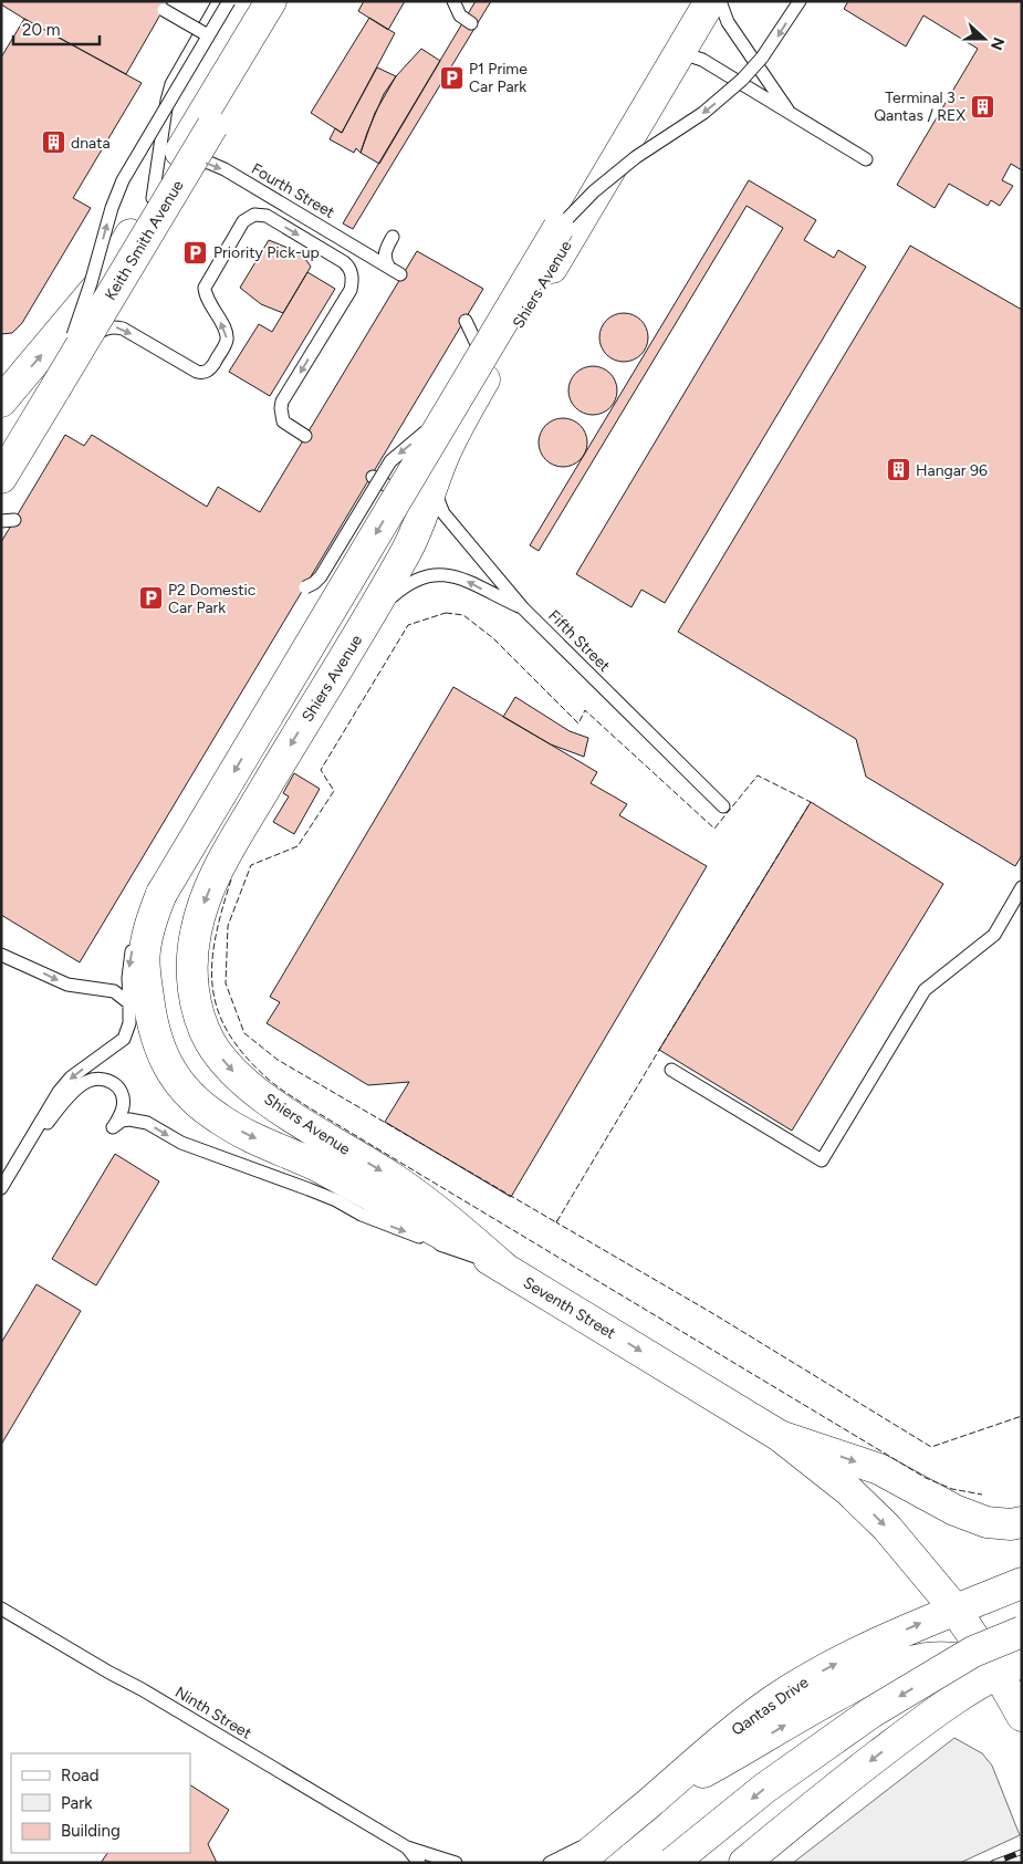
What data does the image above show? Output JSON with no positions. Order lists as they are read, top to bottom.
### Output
{
  "streets": {
    "main road": [
      "Keith Smith Avenue",
      "Shiers Avenue",
      "Seventh Street",
      "Qantas Drive"
    ],
    "lane": ["Fourth Street", "Fifth Street", "Ninth Street"]
  },
  "crossings": [
    ["Fourth Street", "Keith Smith Avenue"],
    ["Shiers Avenue", "Fifth Street"],
    ["Shiers Avenue", "Seventh Street"],
    ["Seventh Street", "Qantas Drive"]
  ],
  "one_way": ["Shiers Avenue", "Seventh Street"],
  "places": {
    "parking": ["P1 Prime Car Park", "Priority Pick-up", "P2 Domestic Car Park"],
    "building": ["Terminal 3 - Qantas / REX", "dnata", "Hangar 96"]
  },
  "legend": ["Road", "Park", "Building"],
  "scale_bar": "20 m",
  "north": "right"
}
